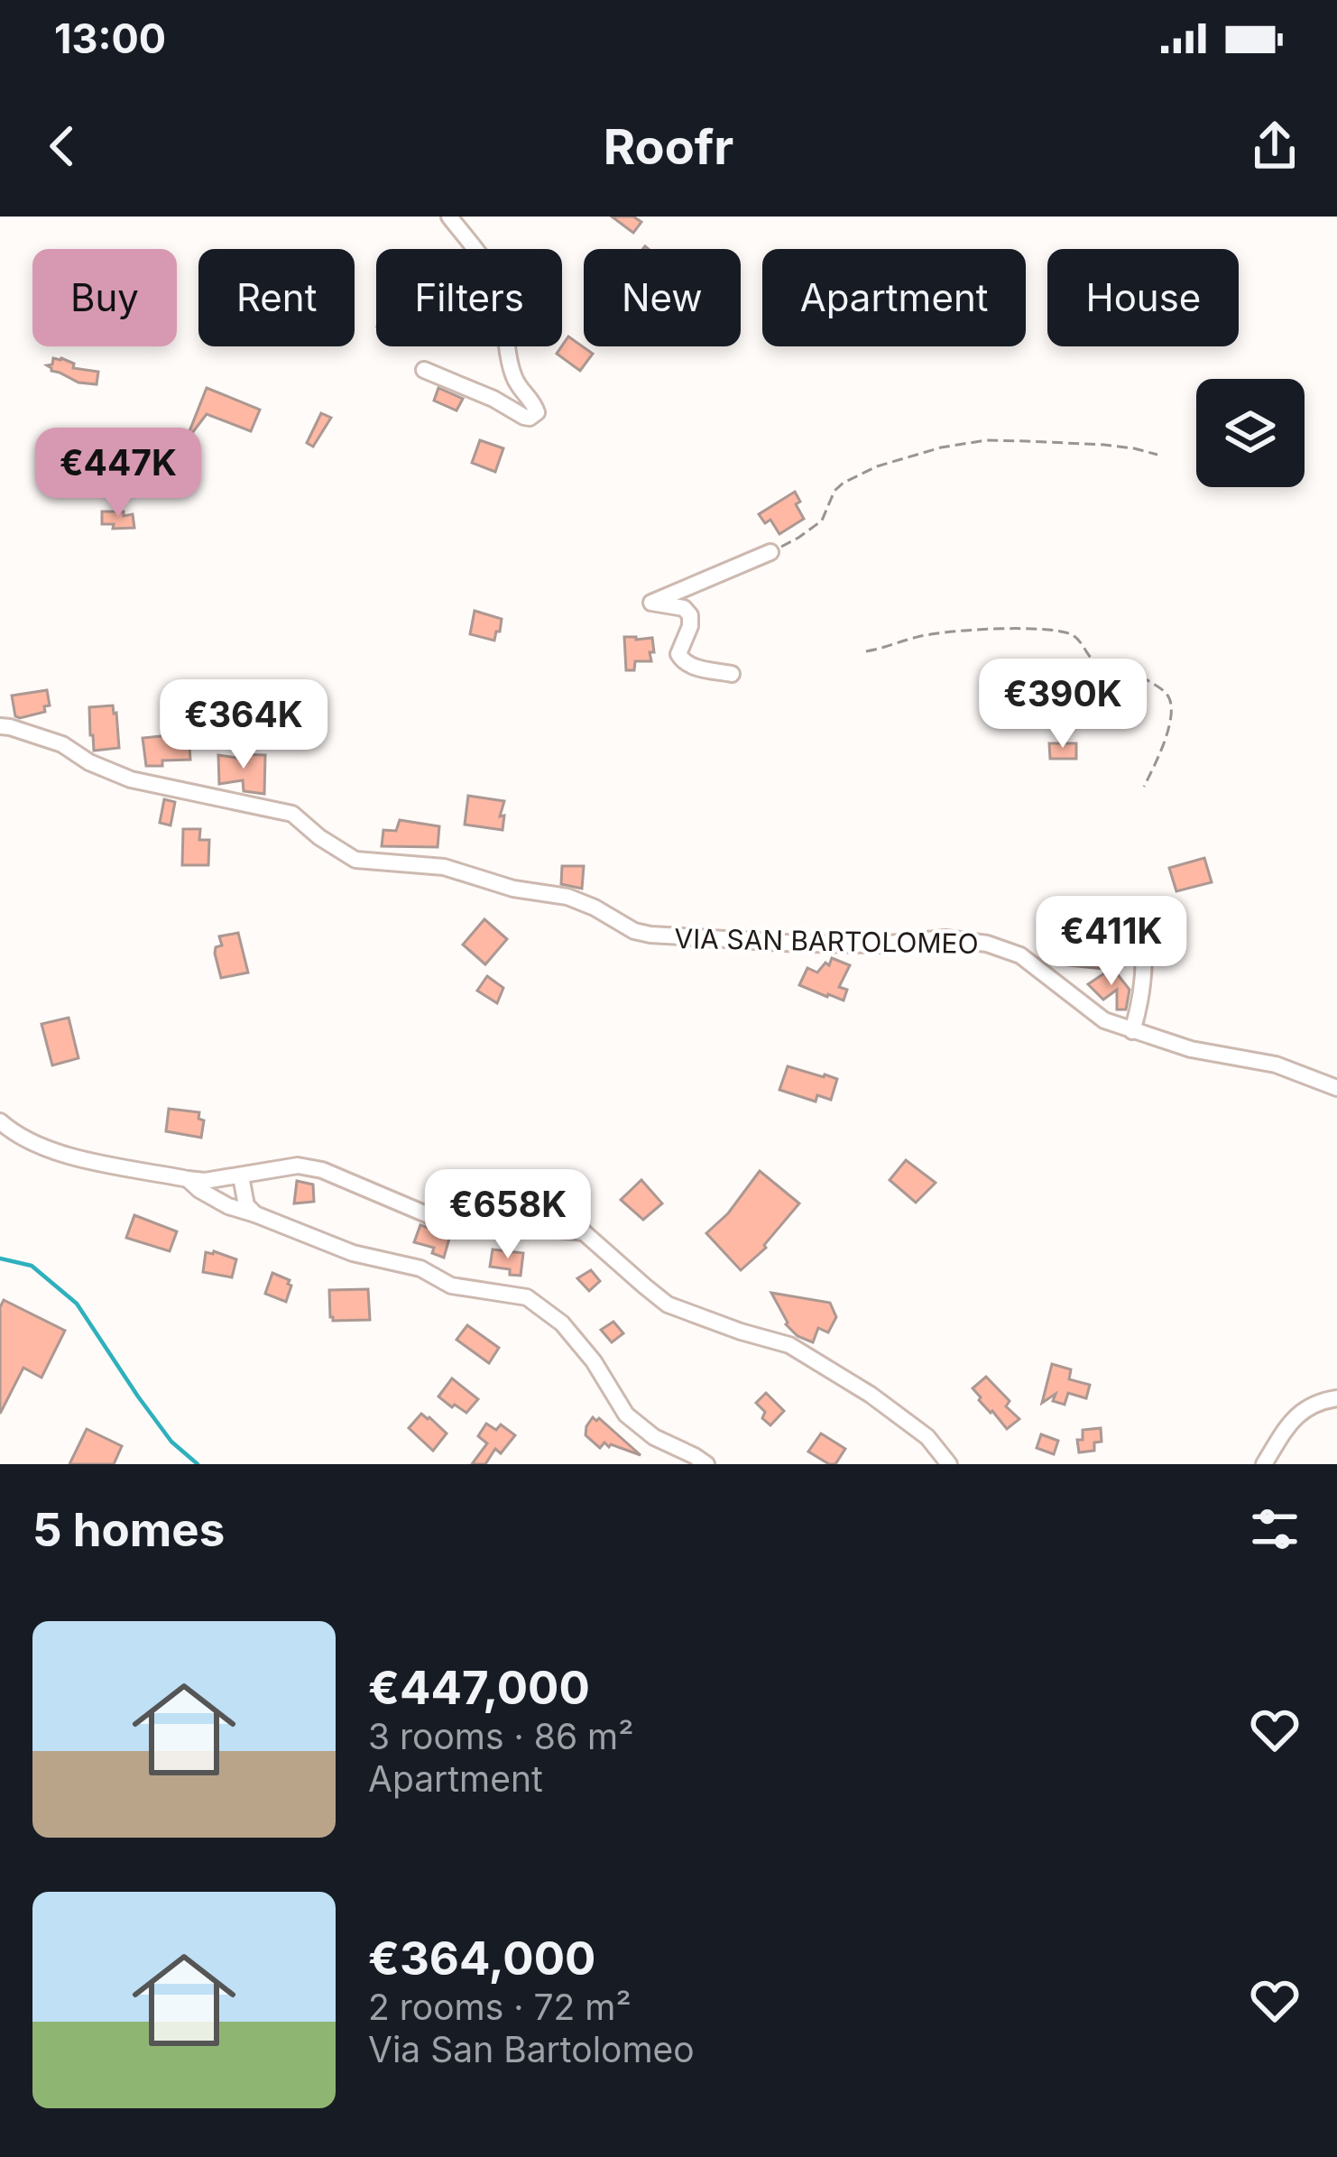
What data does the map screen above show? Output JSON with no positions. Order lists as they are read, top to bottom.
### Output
{
  "streets": {
    "street": ["VIA SAN BARTOLOMEO"]
  },
  "page": {
    "status": "13:00",
    "header": "Roofr",
    "chip": [
      "Buy",
      "Rent",
      "Filters",
      "New",
      "Apartment",
      "House"
    ],
    "price": [
      "€447K",
      "€390K",
      "€364K",
      "€411K",
      "€658K"
    ],
    "heading": "5 homes",
    "list": [
      {
        "name": "€447,000",
        "note": "3 rooms · 86 m² · Apartment"
      },
      {
        "name": "€364,000",
        "note": "2 rooms · 72 m² · Via San Bartolomeo"
      }
    ]
  }
}
